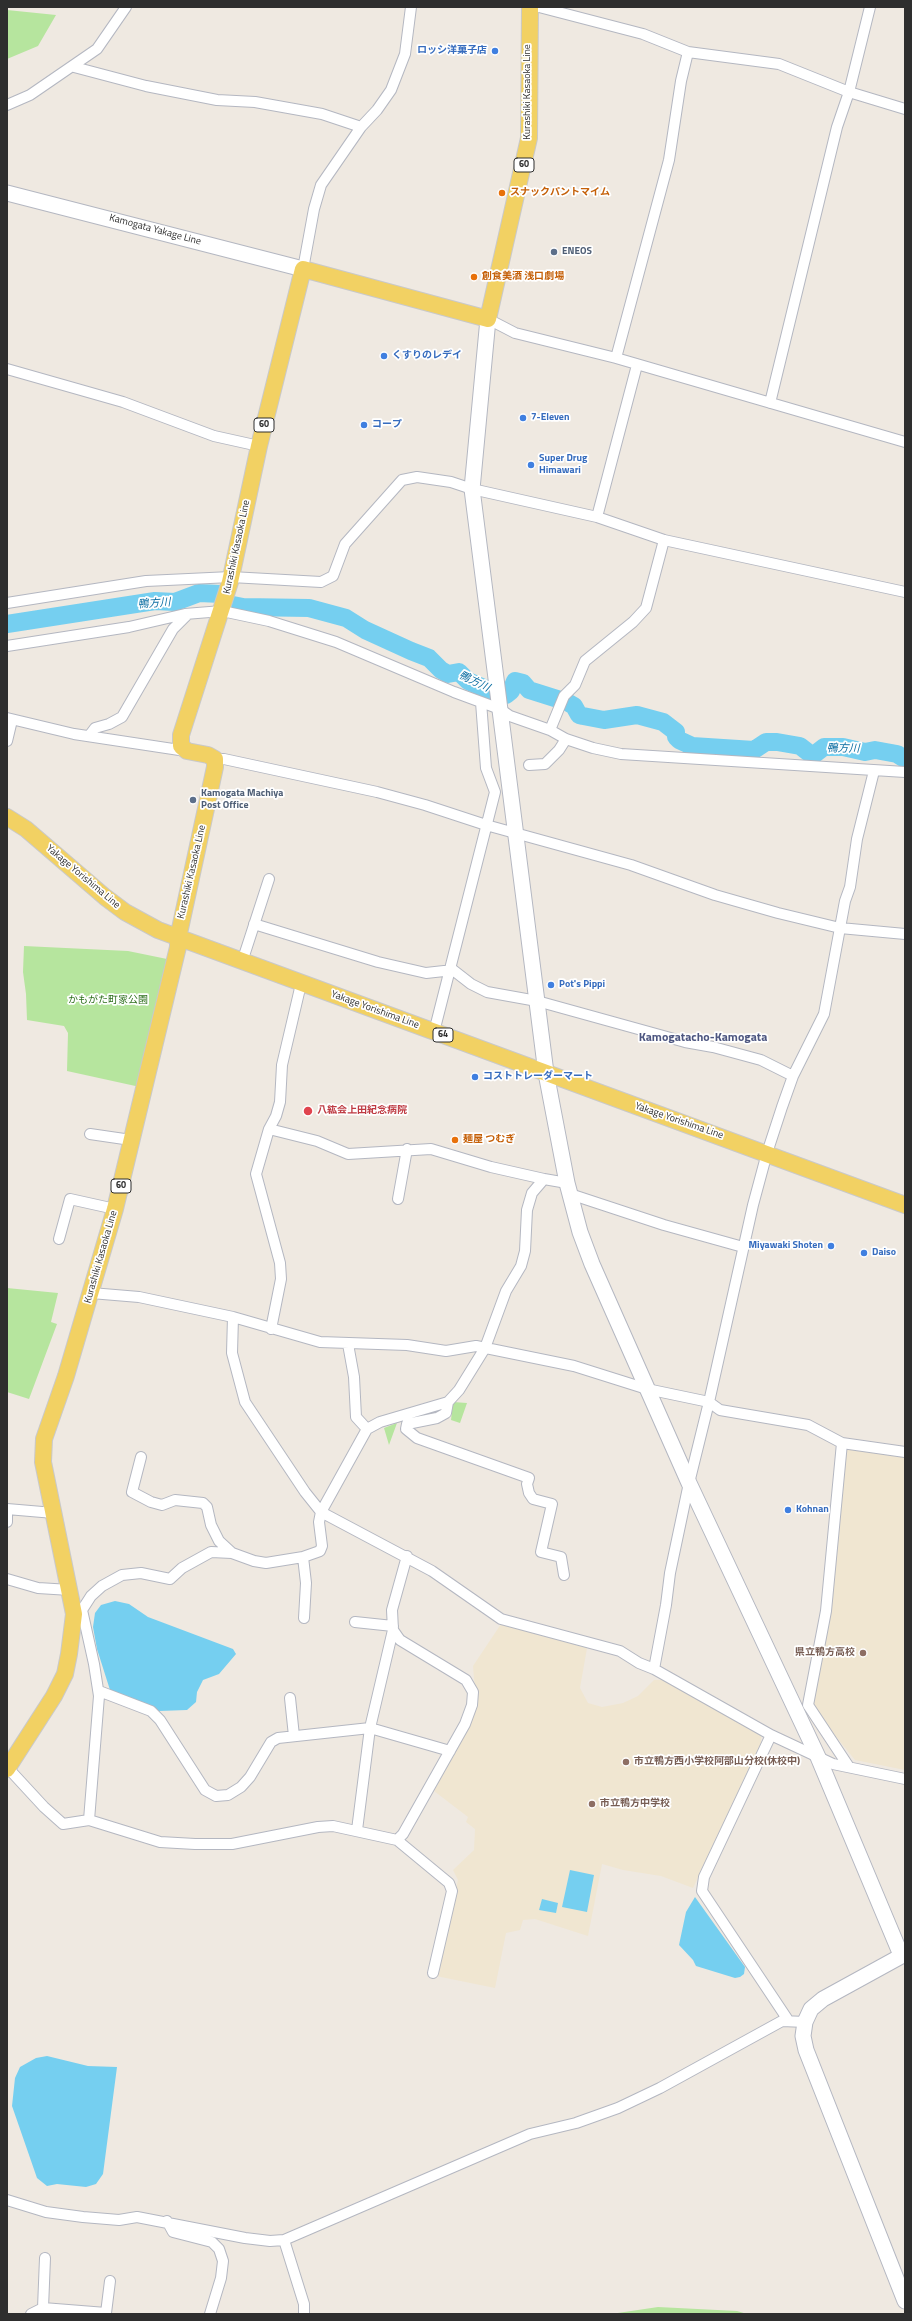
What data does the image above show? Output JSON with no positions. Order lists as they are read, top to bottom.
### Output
{
  "streets": {
    "main road": [
      "Kurashiki Kasaoka Line",
      "60",
      "Yakage Yorishima Line",
      "64"
    ],
    "street": ["Kamogata Yakage Line"]
  },
  "crossings": [
    ["Kurashiki Kasaoka Line", "Kamogata Yakage Line"],
    ["Kurashiki Kasaoka Line", "Yakage Yorishima Line"]
  ],
  "districts": ["Kamogatacho-Kamogata"],
  "water": ["鴨方川"],
  "parks": ["かもがた町家公園"],
  "places": [
    "ロッシ洋菓子店",
    "スナックパントマイム",
    "ENEOS",
    "創食美酒 浅口劇場",
    "くすりのレデイ",
    "7-Eleven",
    "コープ",
    "Super Drug Himawari",
    "Kamogata Machiya Post Office",
    "Pot's Pippi",
    "コストトレーダーマート",
    "八紘会上田紀念病院",
    "麺屋 つむぎ",
    "Miyawaki Shoten",
    "Daiso",
    "Kohnan",
    "県立鴨方高校",
    "市立鴨方西小学校阿部山分校(休校中)",
    "市立鴨方中学校"
  ]
}
